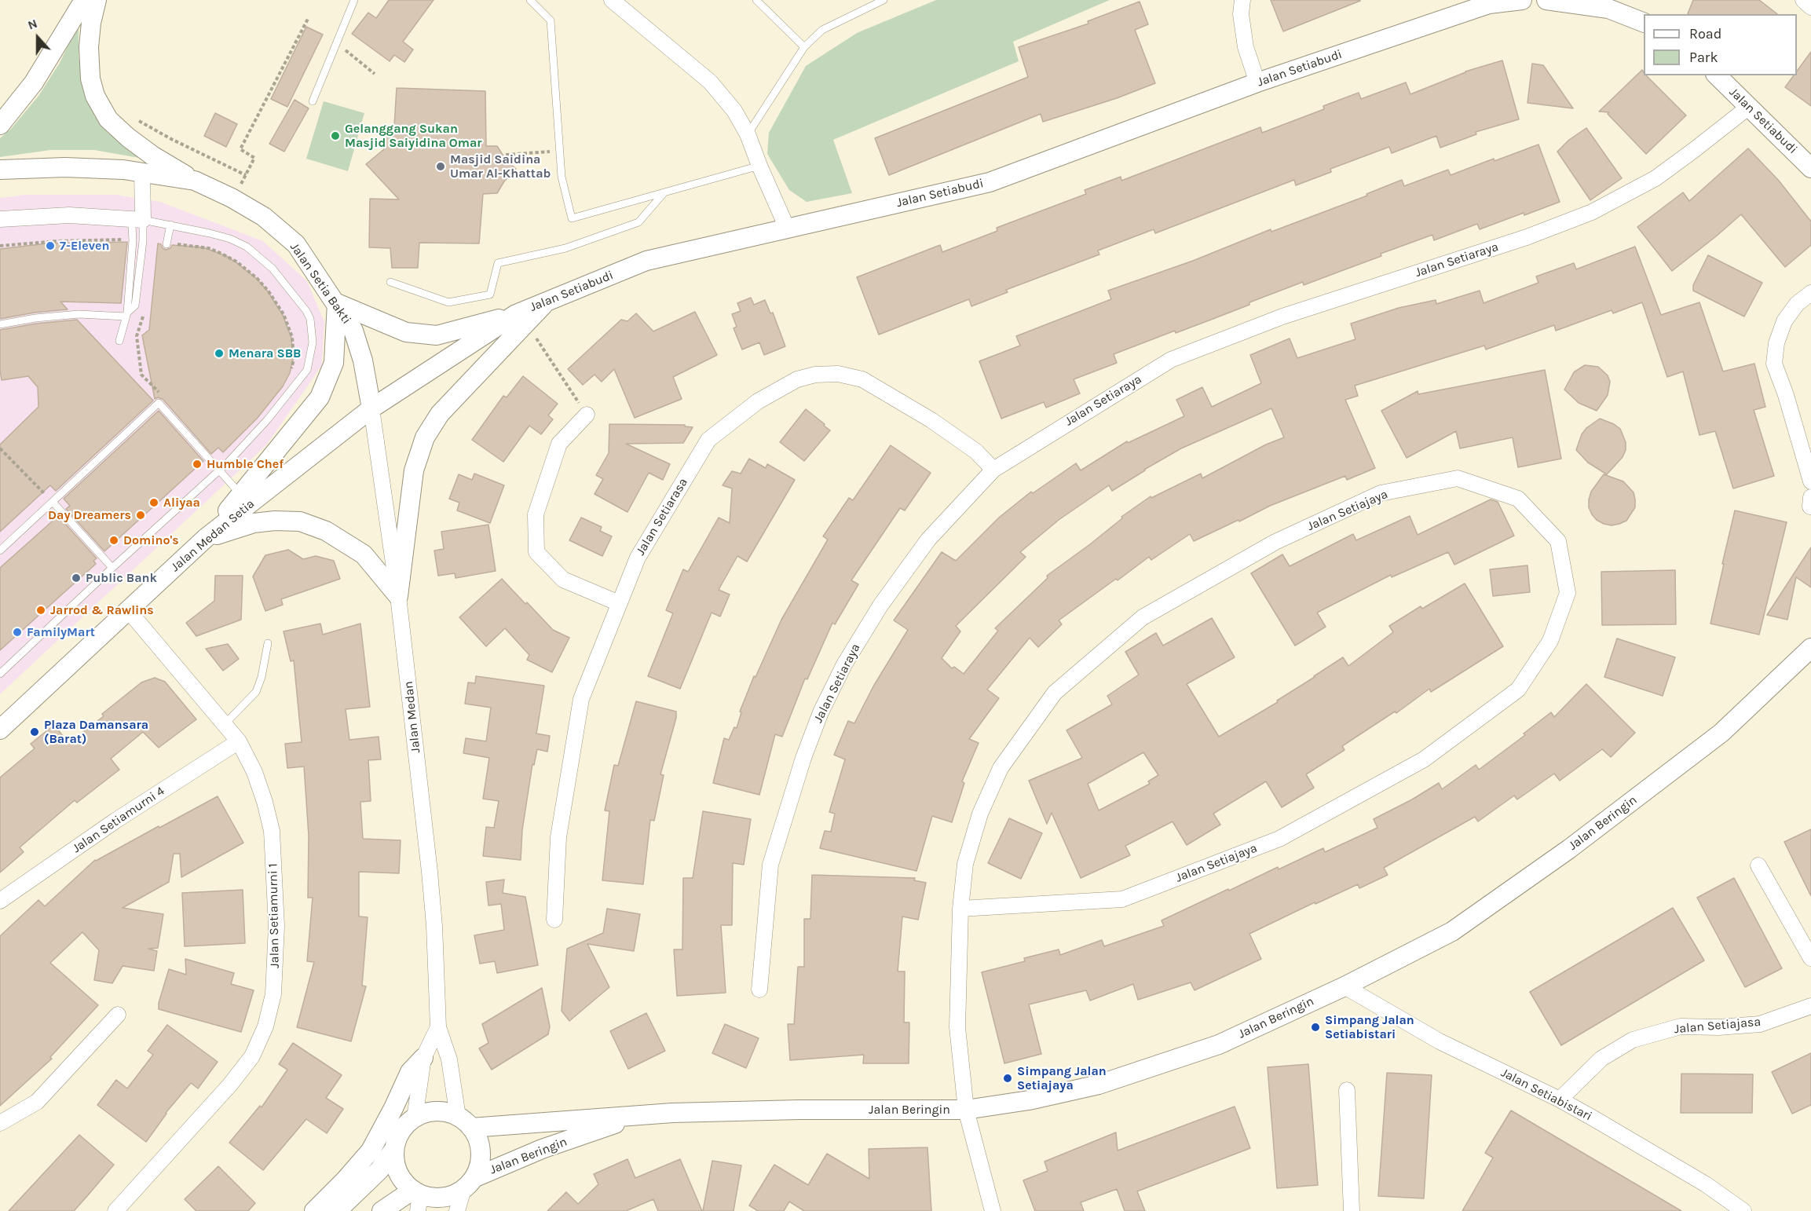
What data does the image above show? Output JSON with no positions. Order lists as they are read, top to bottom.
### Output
{
  "streets": {
    "street": [
      "Jalan Setiabudi",
      "Jalan Setiaraya",
      "Jalan Setia Bakti",
      "Jalan Setiajaya",
      "Jalan Setiarasa",
      "Jalan Medan Setia",
      "Jalan Medan",
      "Jalan Setiamurni 4",
      "Jalan Beringin",
      "Jalan Setiamurni 1",
      "Jalan Setiajasa",
      "Jalan Setiabistari"
    ]
  },
  "crossings": [
    ["Jalan Setiabudi", "Jalan Setiaraya"],
    ["Jalan Setiabudi", "Jalan Setia Bakti"],
    ["Jalan Setiabudi", "Jalan Medan Setia"],
    ["Jalan Setiabudi", "Jalan Medan"],
    ["Jalan Setiaraya", "Jalan Setiarasa"],
    ["Jalan Setia Bakti", "Jalan Medan Setia"],
    ["Jalan Setia Bakti", "Jalan Medan"],
    ["Jalan Setiajaya", "Jalan Beringin"],
    ["Jalan Medan Setia", "Jalan Medan"],
    ["Jalan Medan Setia", "Jalan Setiamurni 1"],
    ["Jalan Medan", "Jalan Beringin"],
    ["Jalan Setiamurni 4", "Jalan Setiamurni 1"],
    ["Jalan Beringin", "Jalan Setiabistari"],
    ["Jalan Setiajasa", "Jalan Setiabistari"]
  ],
  "places": [
    "Gelanggang Sukan Masjid Saiyidina Omar",
    "Masjid Saidina Umar Al-Khattab",
    "7-Eleven",
    "Menara SBB",
    "Humble Chef",
    "Aliyaa",
    "Day Dreamers",
    "Domino's",
    "Public Bank",
    "Jarrod & Rawlins",
    "FamilyMart",
    "Plaza Damansara (Barat)",
    "Simpang Jalan Setiabistari",
    "Simpang Jalan Setiajaya"
  ],
  "legend": ["Road", "Park"],
  "north": "top"
}
